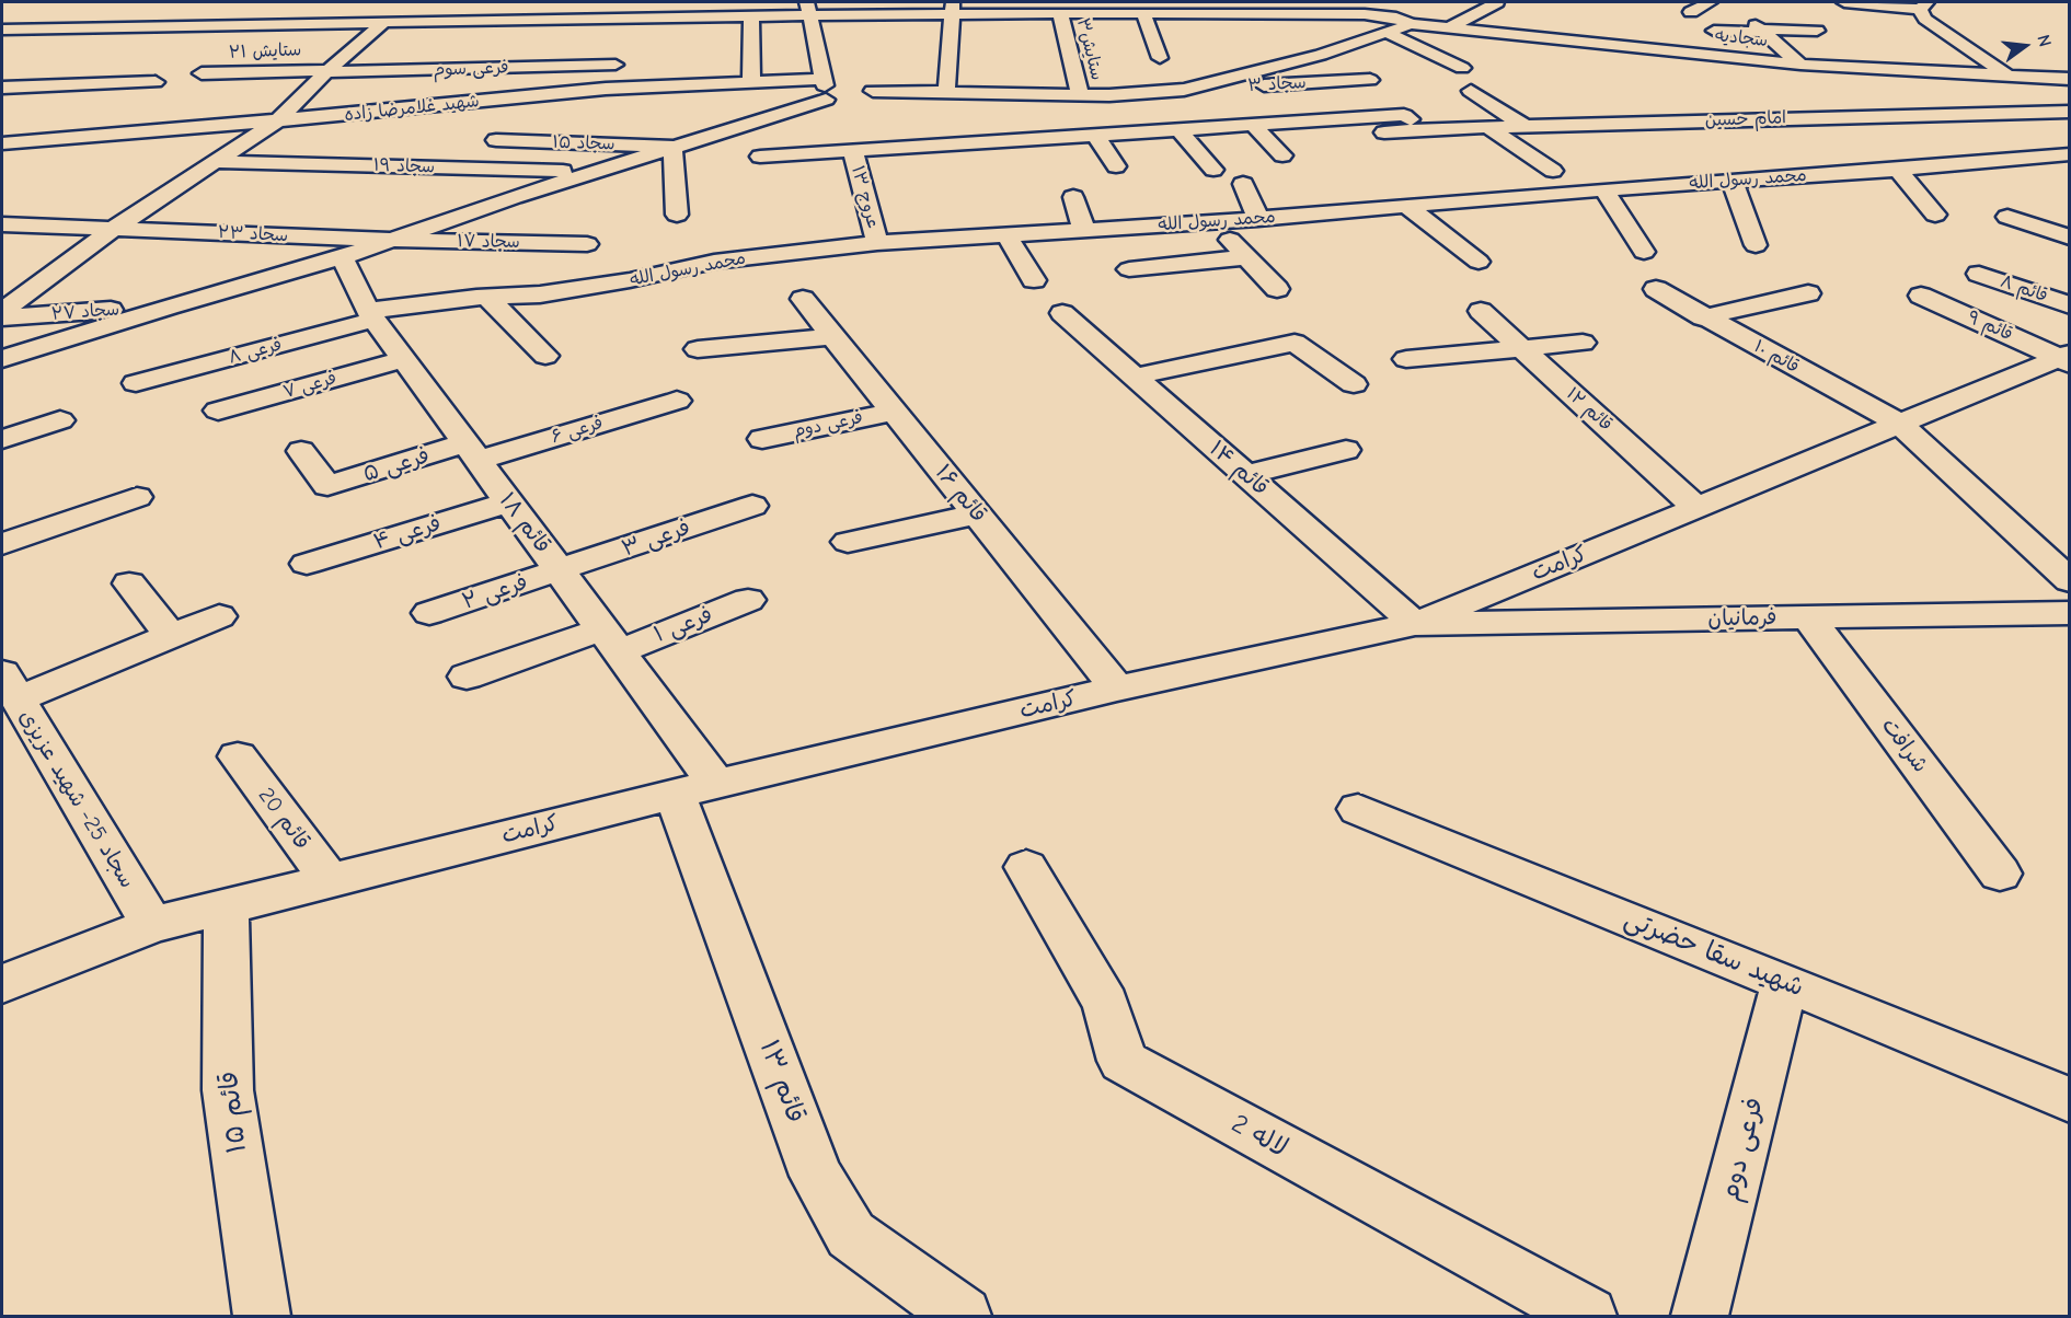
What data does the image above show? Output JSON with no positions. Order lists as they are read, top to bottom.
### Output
{
  "streets": {
    "street": [
      "سجادیه",
      "ستایش۳",
      "ستایش ۲۱",
      "فرعی سوم",
      "سجاد ۳",
      "شهید غلامرضا زاده",
      "امام حسین",
      "سجاد ۱۵",
      "سجاد ۱۹",
      "محمد رسول الله",
      "عروج ۱۳",
      "سحاد ۲۳",
      "سجاد ۱۷",
      "قائم ۸",
      "سجاد ۲۷",
      "قائم ۹",
      "فرعی ۸",
      "قائم ۱۰",
      "فرعی ۷",
      "قائم ۱۲",
      "فرعی دوم",
      "فرعی ۶",
      "فرعی ۵",
      "قائم ۱۴",
      "قائم ۱۶",
      "قائم ۱۸",
      "فرعی ۴",
      "فرعی ۳",
      "کرامت",
      "فرعی ۲",
      "فرمانیان",
      "فرعی ۱",
      "شرافت",
      "سجاد 25- شهید عزیزی",
      "قائم 20",
      "شهید سقا حضرتی",
      "قائم ۱۳",
      "قائم ۱۵",
      "لاله 2"
    ]
  },
  "crossings": [
    ["سجادیه", "ستایش۳"],
    ["ستایش ۲۱", "فرعی سوم"],
    ["فرعی سوم", "شهید غلامرضا زاده"],
    ["محمد رسول الله", "عروج ۱۳"],
    ["محمد رسول الله", "فرعی ۸"],
    ["محمد رسول الله", "قائم ۱۸"],
    ["سحاد ۲۳", "سجاد ۱۷"],
    ["قائم ۹", "کرامت"],
    ["فرعی ۸", "قائم ۱۸"],
    ["قائم ۱۰", "کرامت"],
    ["فرعی ۷", "قائم ۱۸"],
    ["قائم ۱۲", "کرامت"],
    ["فرعی دوم", "قائم ۱۶"],
    ["فرعی دوم", "شهید سقا حضرتی"],
    ["فرعی ۶", "فرعی ۵"],
    ["فرعی ۶", "قائم ۱۸"],
    ["فرعی ۵", "قائم ۱۸"],
    ["قائم ۱۴", "کرامت"],
    ["قائم ۱۴", "فرمانیان"],
    ["قائم ۱۶", "کرامت"],
    ["قائم ۱۸", "فرعی ۴"],
    ["قائم ۱۸", "فرعی ۳"],
    ["قائم ۱۸", "کرامت"],
    ["قائم ۱۸", "فرعی ۲"],
    ["قائم ۱۸", "فرعی ۱"],
    ["قائم ۱۸", "قائم ۱۳"],
    ["فرعی ۳", "فرعی ۲"],
    ["کرامت", "فرمانیان"],
    ["کرامت", "سجاد 25- شهید عزیزی"],
    ["کرامت", "قائم 20"],
    ["کرامت", "قائم ۱۳"],
    ["کرامت", "قائم ۱۵"],
    ["فرمانیان", "شرافت"]
  ],
  "north": "right"
}
